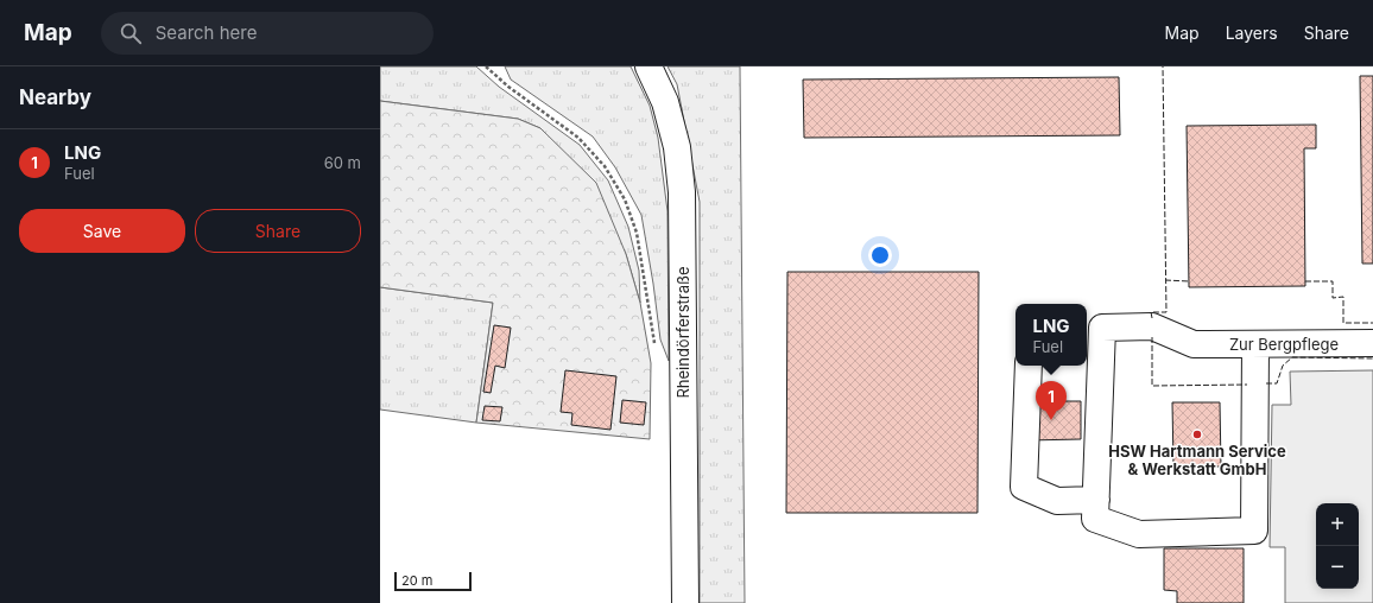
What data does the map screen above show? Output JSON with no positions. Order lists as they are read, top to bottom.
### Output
{
  "streets": {
    "main road": ["Rheindörferstraße", "Zur Bergpflege"]
  },
  "places": ["HSW Hartmann Service & Werkstatt GmbH"],
  "scale_bar": "20 m",
  "page": {
    "header": "Map",
    "search": "Search here",
    "nav": ["Map", "Layers", "Share"],
    "heading": "Nearby",
    "list": [
      {
        "mark": "1",
        "name": "LNG",
        "note": "Fuel",
        "value": "60 m"
      }
    ],
    "buttons": ["Save", "Share"],
    "popup": ["LNG", "Fuel"],
    "pins": "1",
    "map_buttons": ["+", "−"],
    "scale": "20 m"
  }
}
